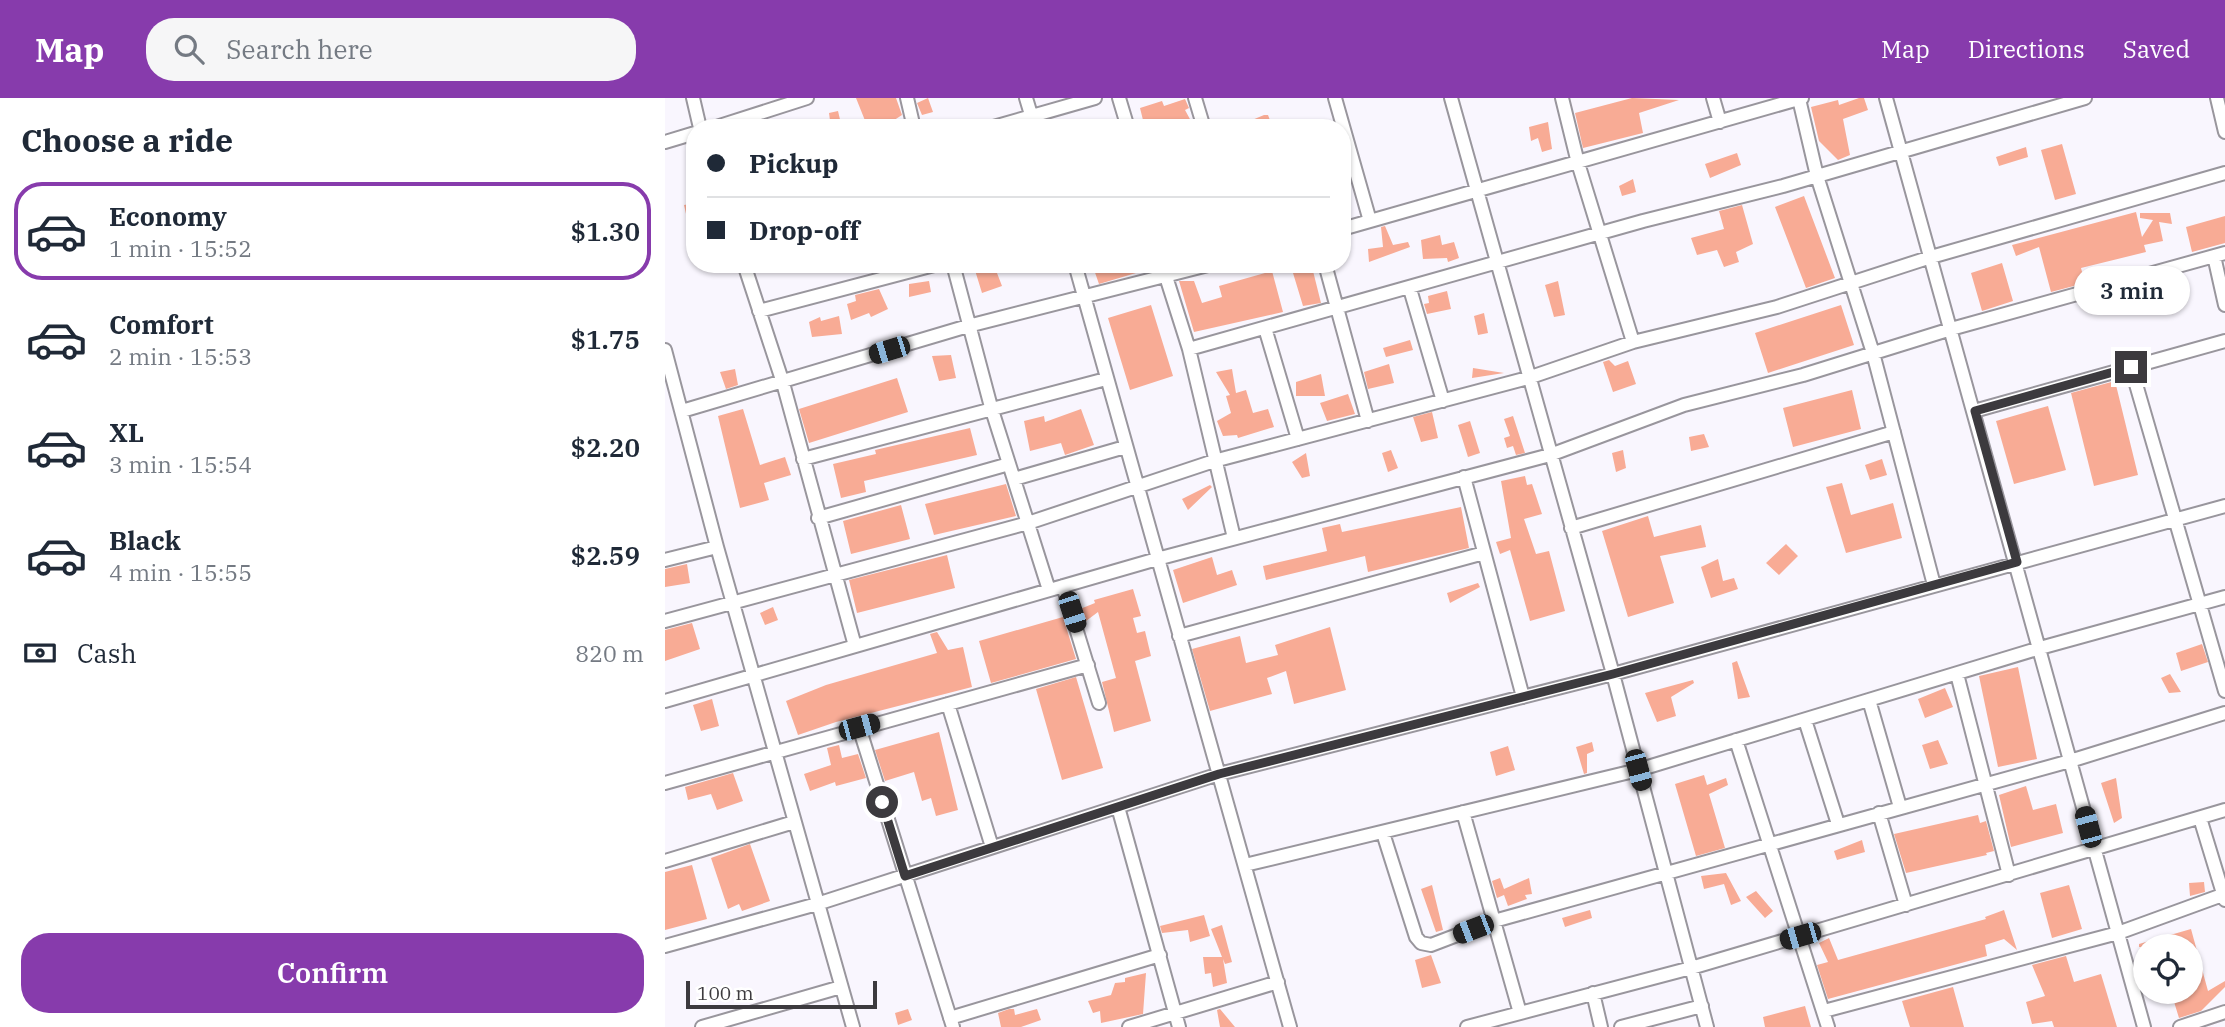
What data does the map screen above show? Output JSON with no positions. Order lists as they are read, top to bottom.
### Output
{
  "scale_bar": "100 m",
  "page": {
    "header": "Map",
    "search": "Search here",
    "nav": ["Map", "Directions", "Saved"],
    "heading": "Choose a ride",
    "banner": ["Pickup", "Drop-off"],
    "list": [
      {
        "name": "Economy",
        "note": "1 min · 15:52",
        "value": "$1.30"
      },
      {
        "name": "Comfort",
        "note": "2 min · 15:53",
        "value": "$1.75"
      },
      {
        "name": "XL",
        "note": "3 min · 15:54",
        "value": "$2.20"
      },
      {
        "name": "Black",
        "note": "4 min · 15:55",
        "value": "$2.59"
      }
    ],
    "bubble": "3 min",
    "pay": ["Cash", "820 m"],
    "buttons": "Confirm",
    "scale": "100 m"
  }
}
